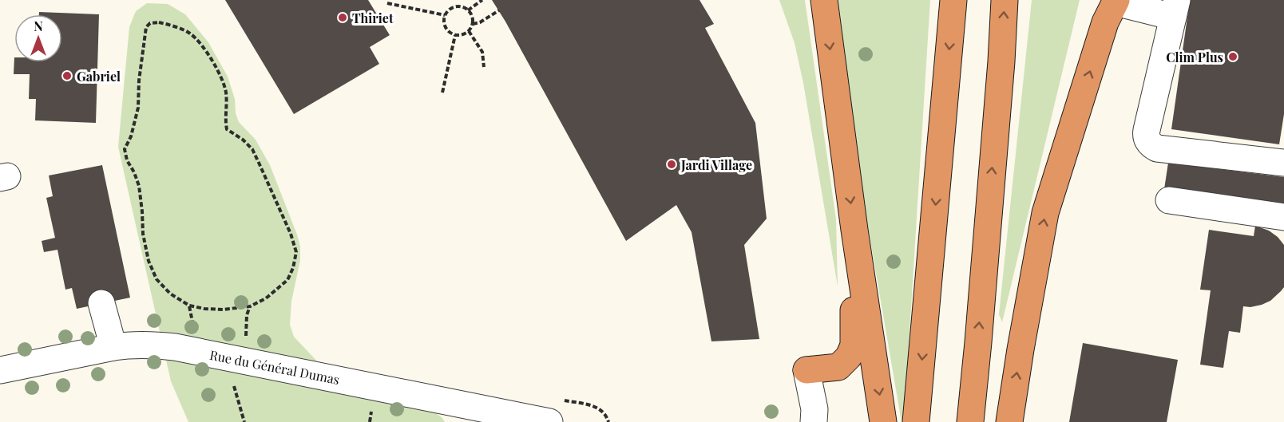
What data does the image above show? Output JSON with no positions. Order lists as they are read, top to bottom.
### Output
{
  "streets": {
    "lane": ["Rue du Général Dumas"]
  },
  "places": [
    "Thiriet",
    "Clim Plus",
    "Gabriel",
    "Jardi Village"
  ],
  "north": "top"
}
